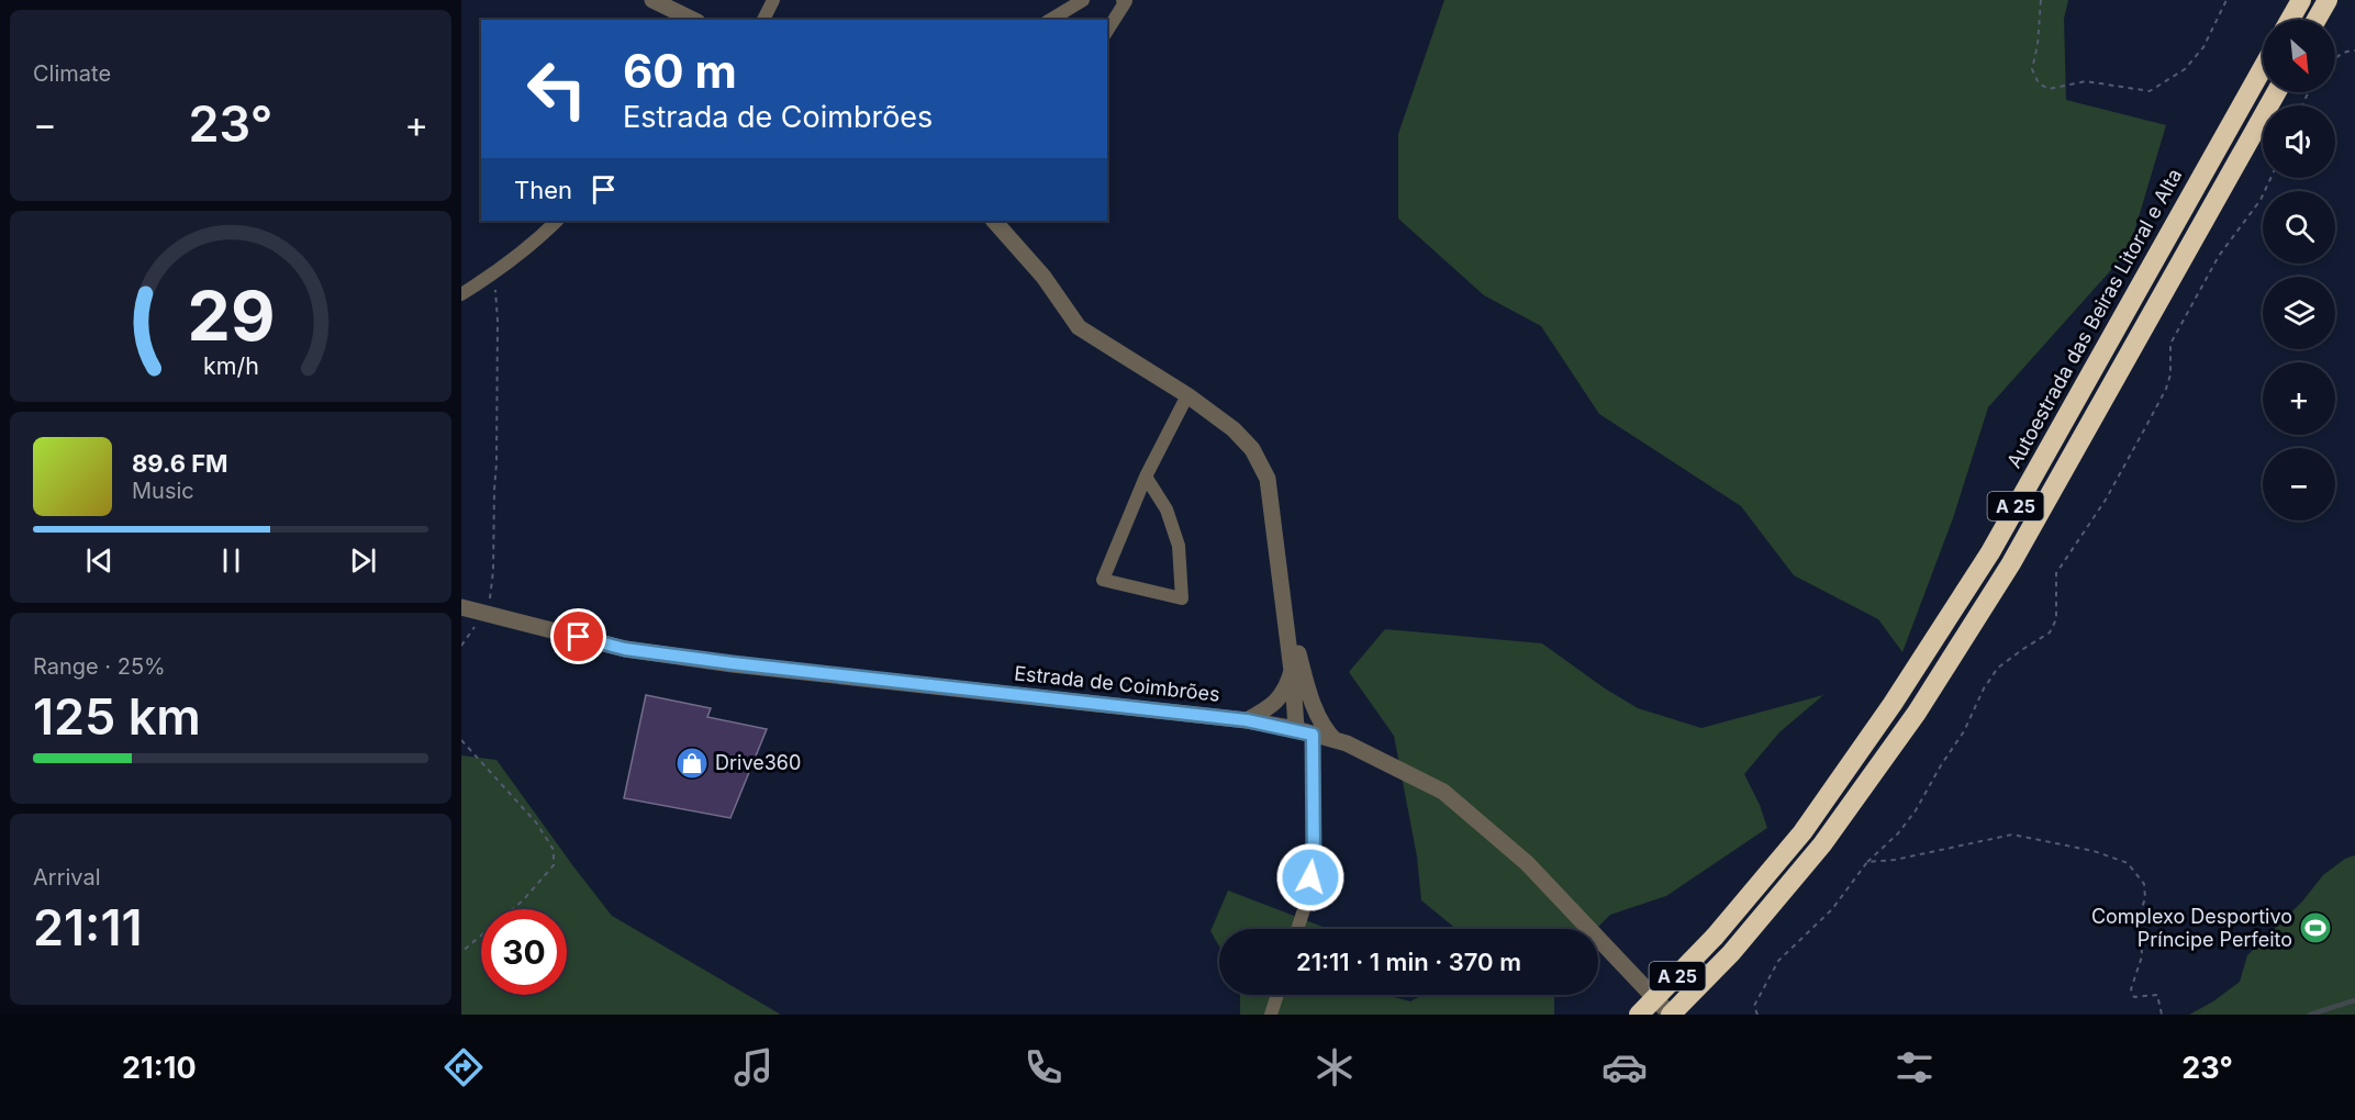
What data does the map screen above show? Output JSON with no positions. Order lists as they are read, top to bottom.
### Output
{
  "streets": {
    "highway": ["Autoestrada das Beiras Litoral e Alta", "A 25"],
    "street": ["Estrada de Coimbrões"]
  },
  "crossings": [
    ["A 25", "Estrada de Coimbrões"]
  ],
  "places": {
    "shop": ["Drive360"],
    "sports": ["Complexo Desportivo Príncipe Perfeito"]
  },
  "north": "bottom right",
  "page": {
    "tile": [
      "Climate",
      ["Range · 25%", "125 km"],
      ["Arrival", "21:11"]
    ],
    "map_buttons": ["+", "−"],
    "turn": ["60 m", "Estrada de Coimbrões"],
    "heat": ["−", "23°", "+"],
    "then": "Then",
    "song": ["89.6 FM", "Music"],
    "limit": "30",
    "trip": "21:11 · 1 min · 370 m",
    "tabs": ["21:10", "23°"],
    "gauge": ["29", "km/h"]
  }
}
